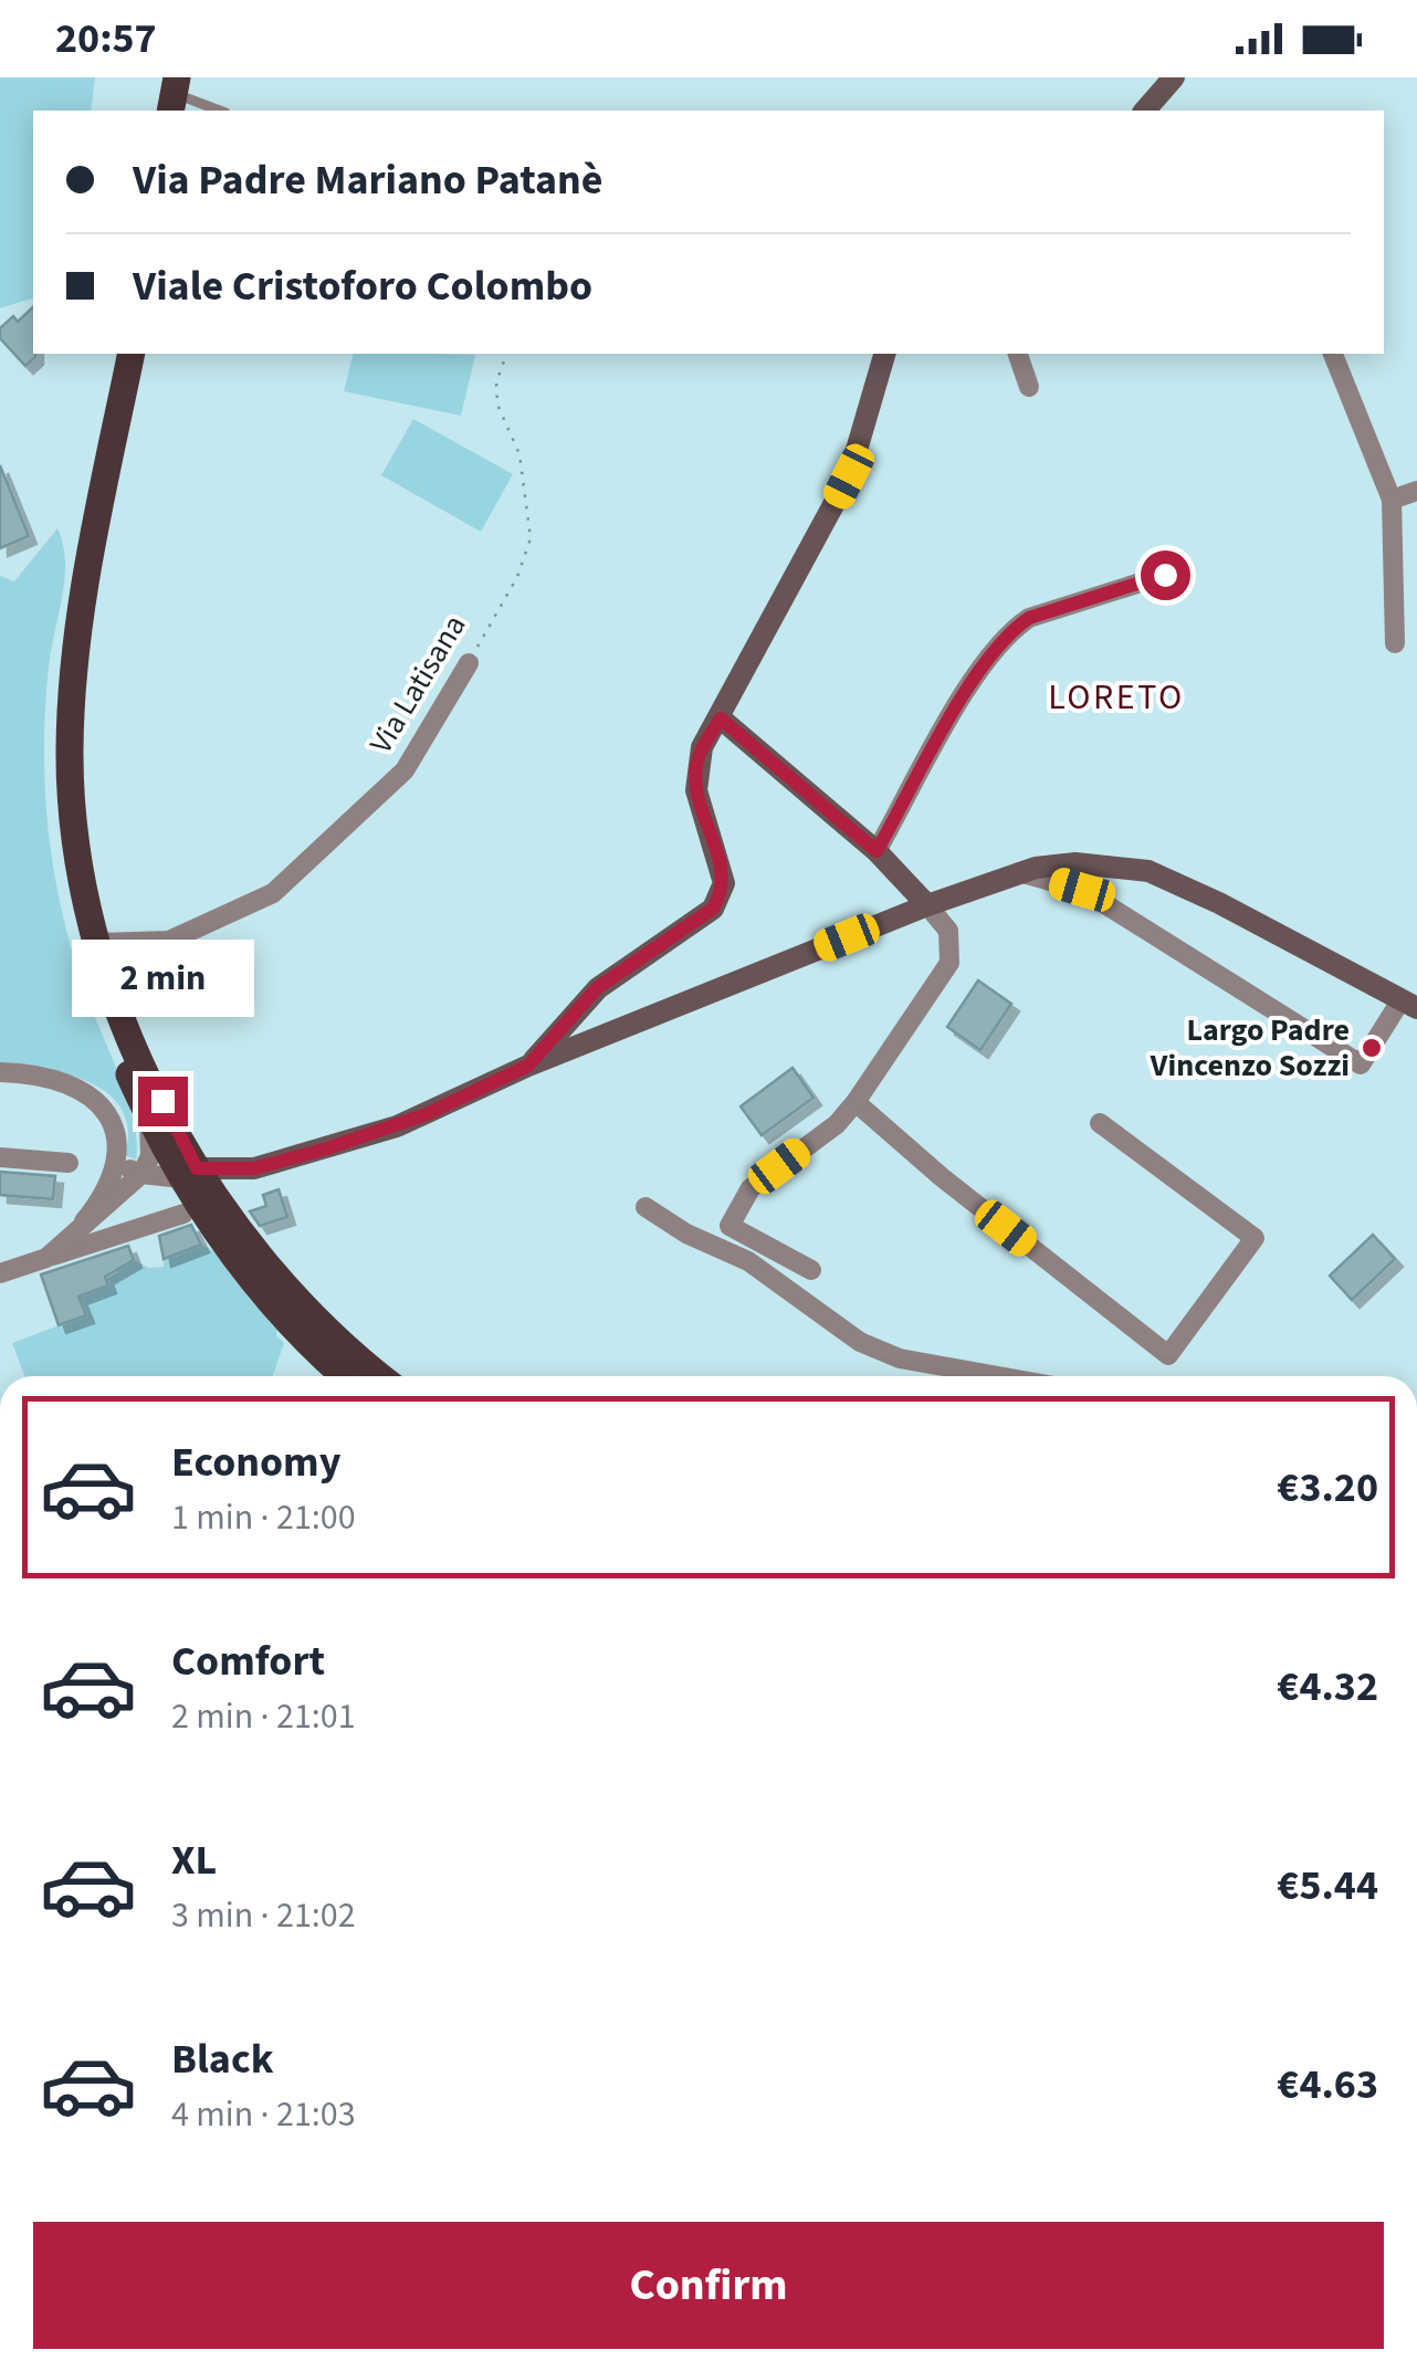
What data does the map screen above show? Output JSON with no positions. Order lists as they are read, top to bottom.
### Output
{
  "streets": {
    "street": ["Via Latisana"]
  },
  "districts": ["LORETO"],
  "places": ["Largo Padre Vincenzo Sozzi"],
  "page": {
    "status": "20:57",
    "banner": ["Via Padre Mariano Patanè", "Viale Cristoforo Colombo"],
    "bubble": "2 min",
    "list": [
      {
        "name": "Economy",
        "note": "1 min · 21:00",
        "value": "€3.20"
      },
      {
        "name": "Comfort",
        "note": "2 min · 21:01",
        "value": "€4.32"
      },
      {
        "name": "XL",
        "note": "3 min · 21:02",
        "value": "€5.44"
      },
      {
        "name": "Black",
        "note": "4 min · 21:03",
        "value": "€4.63"
      }
    ],
    "buttons": "Confirm"
  }
}
